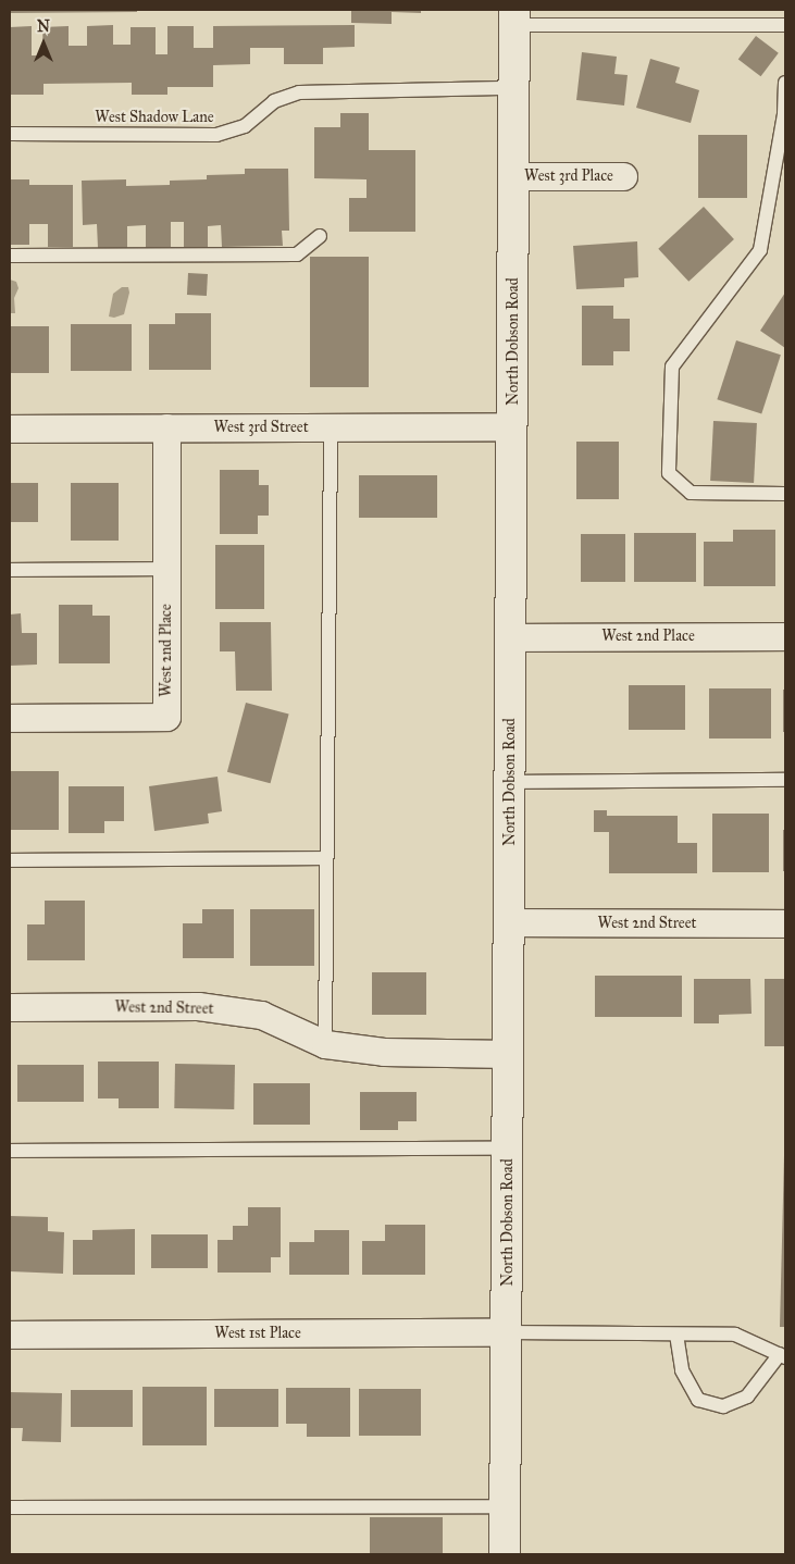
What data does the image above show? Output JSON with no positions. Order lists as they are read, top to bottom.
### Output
{
  "streets": {
    "main road": ["North Dobson Road"],
    "street": [
      "West 3rd Place",
      "West 3rd Street",
      "West 2nd Place",
      "West 2nd Street",
      "West 1st Place"
    ],
    "lane": ["West Shadow Lane"]
  },
  "crossings": [
    ["West Shadow Lane", "North Dobson Road"],
    ["West 3rd Place", "North Dobson Road"],
    ["North Dobson Road", "West 3rd Street"],
    ["North Dobson Road", "West 2nd Place"],
    ["North Dobson Road", "West 2nd Street"],
    ["North Dobson Road", "West 1st Place"],
    ["West 3rd Street", "West 2nd Place"]
  ],
  "north": "top"
}
